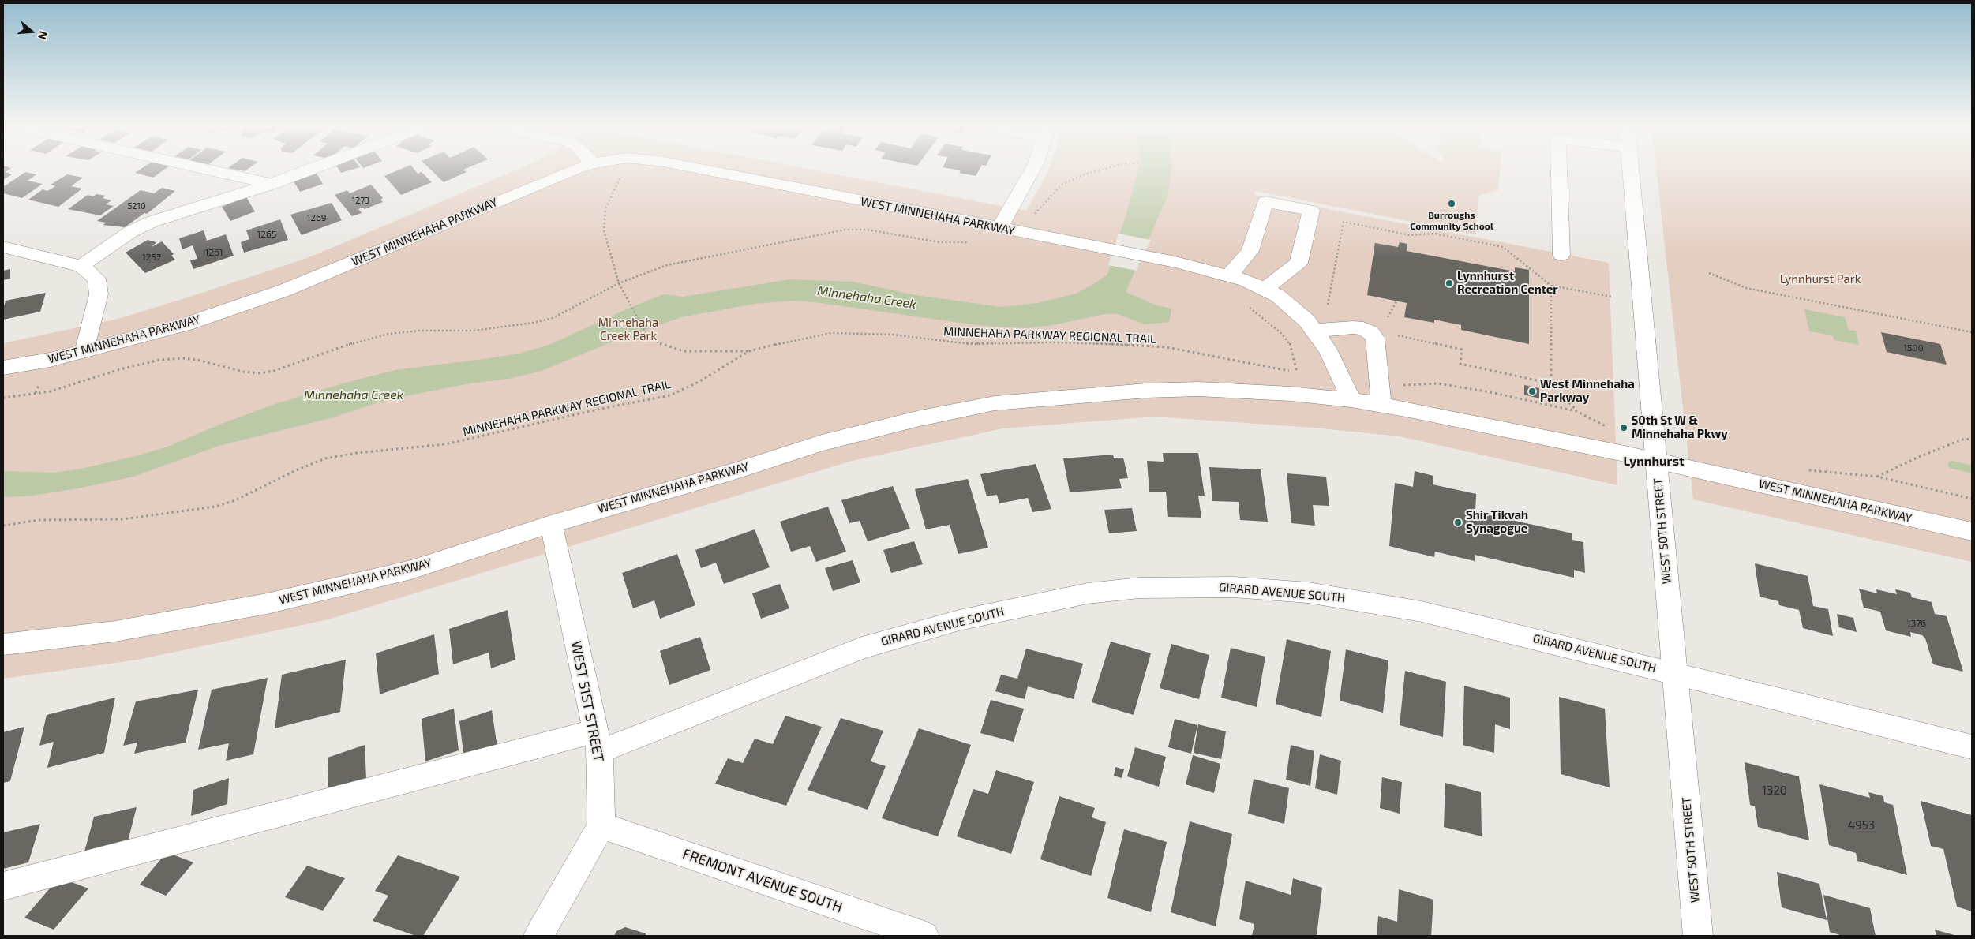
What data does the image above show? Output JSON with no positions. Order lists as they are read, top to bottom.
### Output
{
  "streets": {
    "street": [
      "WEST MINNEHAHA PARKWAY",
      "WEST 50TH STREET",
      "GIRARD AVENUE SOUTH",
      "WEST 51ST STREET",
      "FREMONT AVENUE SOUTH"
    ],
    "path": ["MINNEHAHA PARKWAY REGIONAL TRAIL"]
  },
  "crossings": [
    ["WEST MINNEHAHA PARKWAY", "WEST 50TH STREET"],
    ["WEST MINNEHAHA PARKWAY", "WEST 51ST STREET"],
    ["WEST 50TH STREET", "GIRARD AVENUE SOUTH"],
    ["GIRARD AVENUE SOUTH", "WEST 51ST STREET"],
    ["WEST 51ST STREET", "FREMONT AVENUE SOUTH"]
  ],
  "districts": ["Lynnhurst"],
  "water": ["Minnehaha Creek"],
  "parks": ["Lynnhurst Park", "Minnehaha Creek Park"],
  "places": [
    "Burroughs Community School",
    "Lynnhurst Recreation Center",
    "West Minnehaha Parkway",
    "50th St W & Minnehaha Pkwy",
    "Shir Tikvah Synagogue"
  ],
  "house_numbers": [
    "1273",
    "5210",
    "1269",
    "1265",
    "1261",
    "1257",
    "1500",
    "1376",
    "1320",
    "4953"
  ],
  "north": "right"
}
